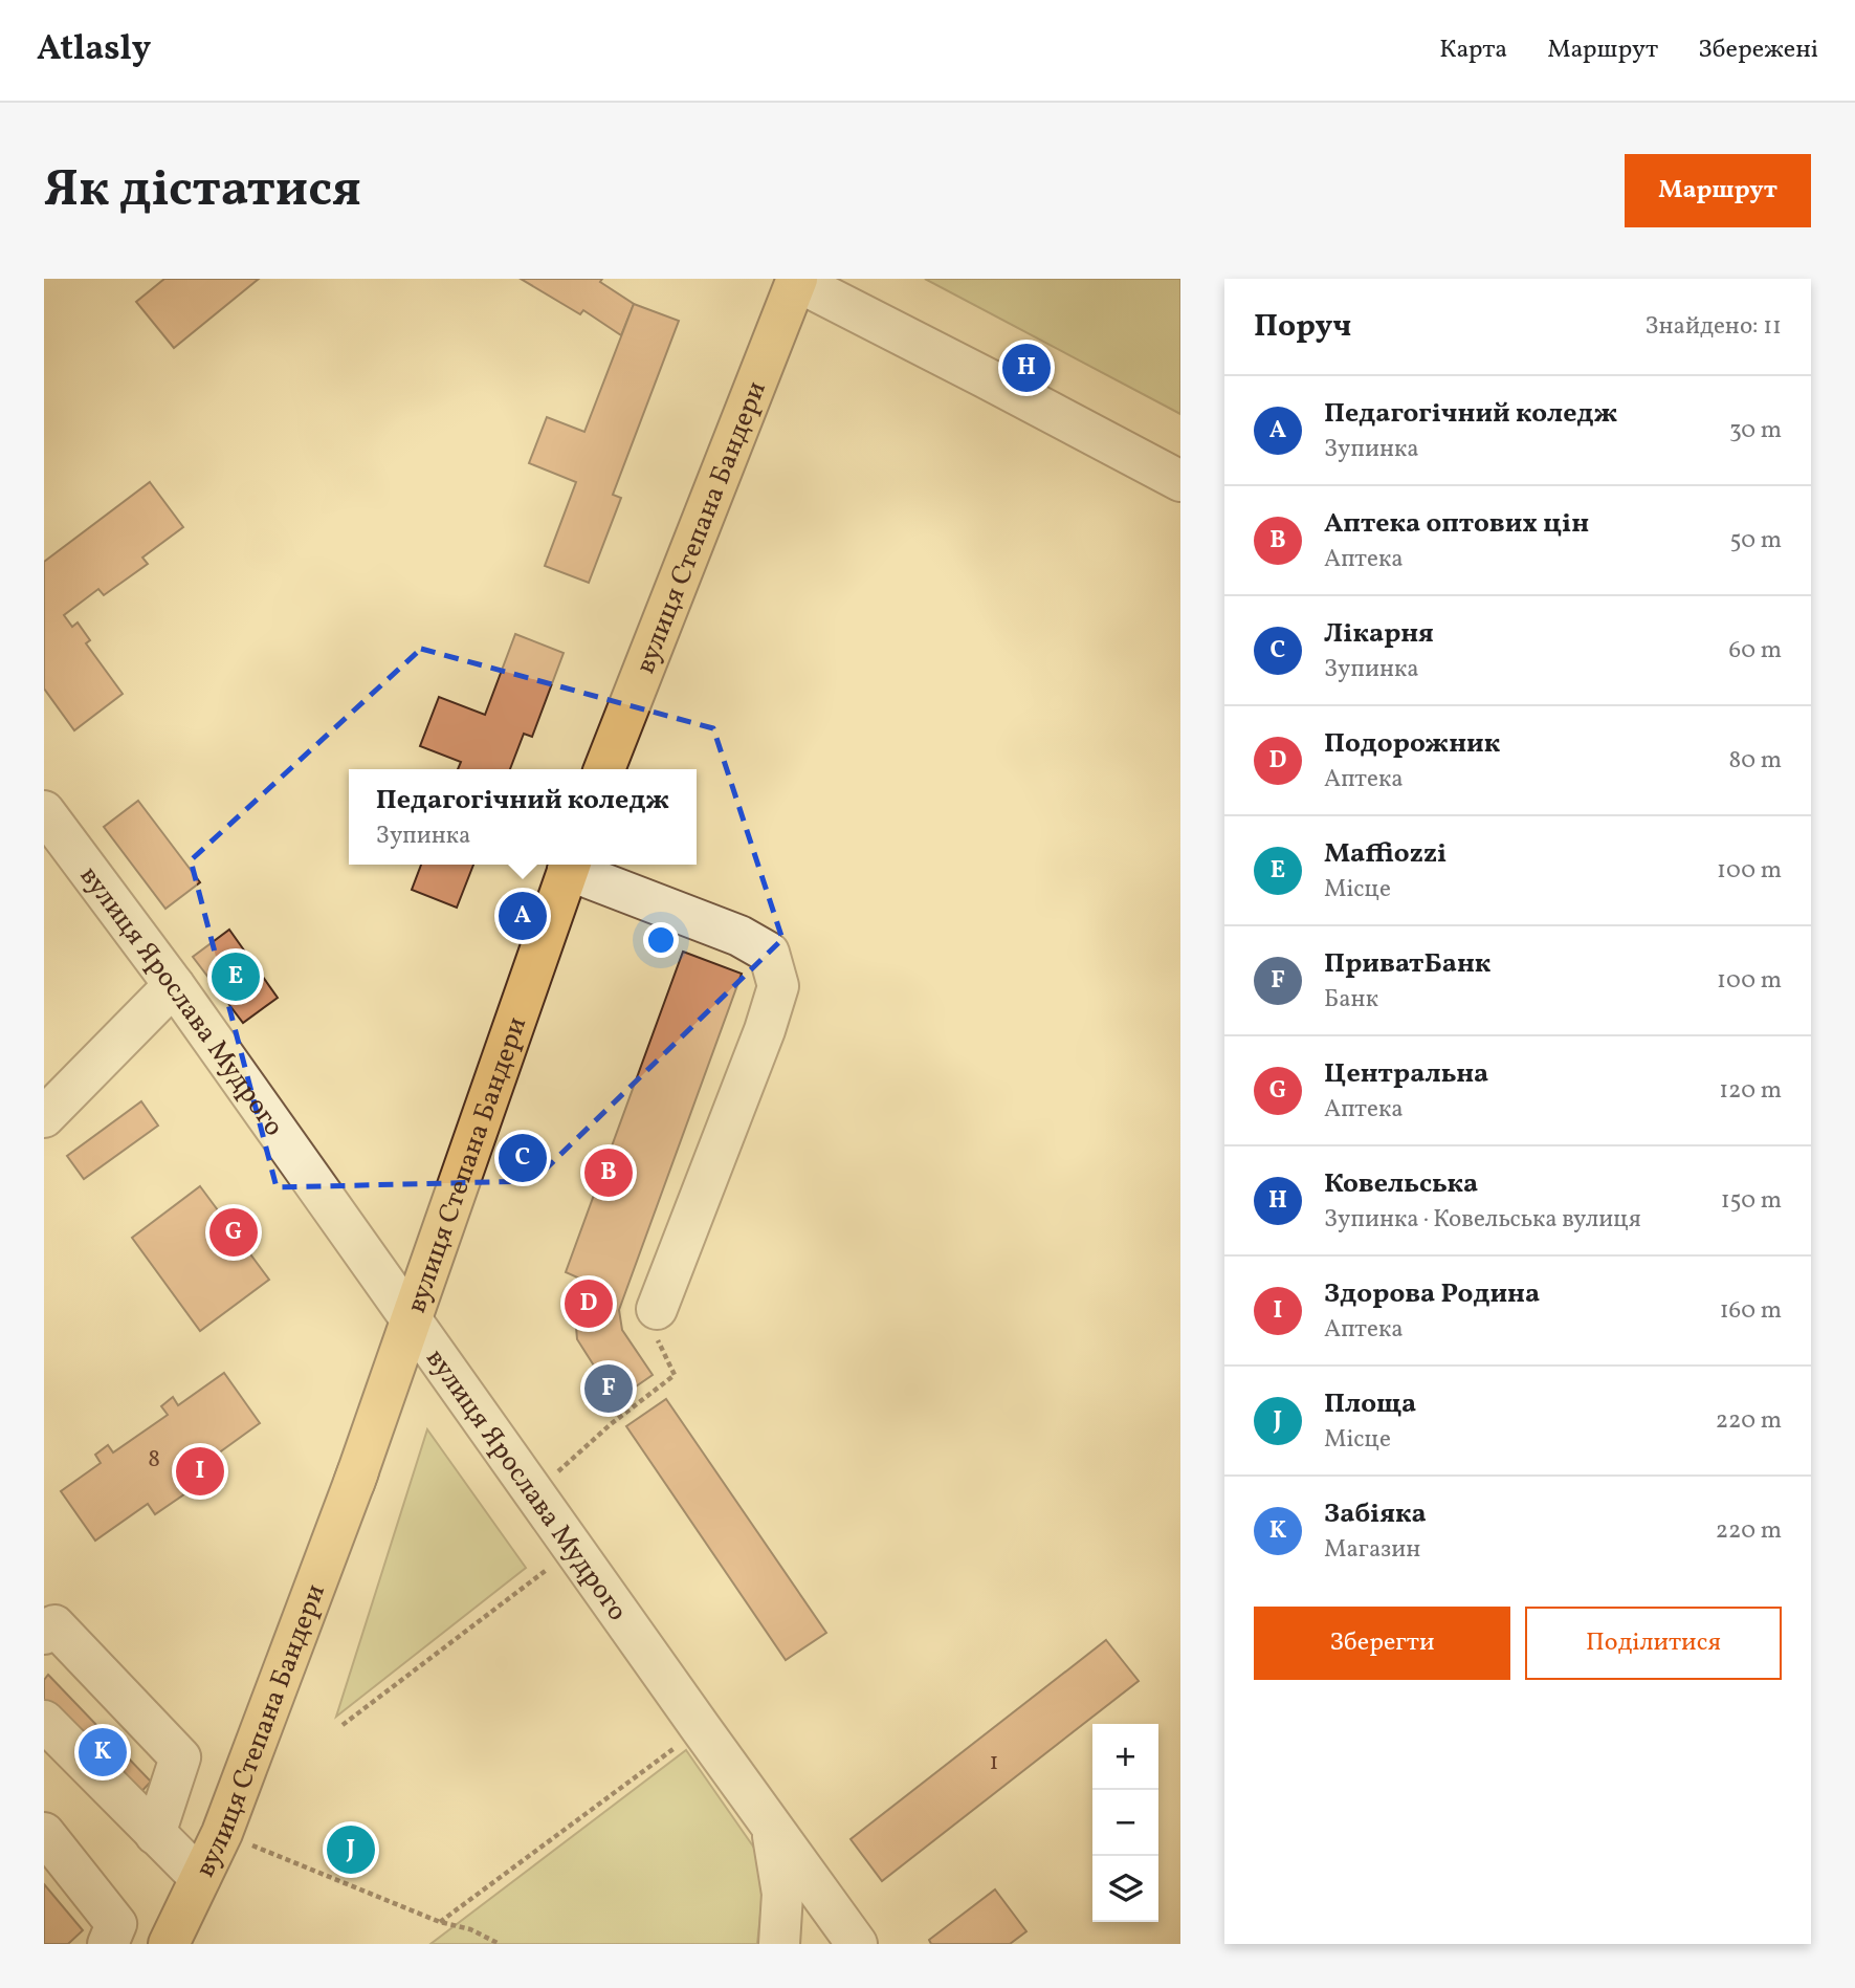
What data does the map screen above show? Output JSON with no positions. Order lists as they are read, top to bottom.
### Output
{
  "streets": {
    "main road": ["вулиця Степана Бандери"],
    "street": ["вулиця Ярослава Мудрого"]
  },
  "crossings": [
    ["вулиця Степана Бандери", "вулиця Ярослава Мудрого"]
  ],
  "house_numbers": ["8", "1"],
  "page": {
    "header": "Atlasly",
    "nav": ["Карта", "Маршрут", "Збережені"],
    "buttons": [
      "Маршрут",
      ["Зберегти", "Поділитися"]
    ],
    "title": "Як дістатися",
    "heading": ["Поруч", "Знайдено: 11"],
    "pins": [
      "H",
      "A",
      "E",
      "C",
      "B",
      "G",
      "D",
      "F",
      "I",
      "K",
      "J"
    ],
    "list": [
      {
        "mark": "A",
        "name": "Педагогічний коледж",
        "note": "Зупинка",
        "value": "30 m"
      },
      {
        "mark": "B",
        "name": "Аптека оптових цін",
        "note": "Аптека",
        "value": "50 m"
      },
      {
        "mark": "C",
        "name": "Лікарня",
        "note": "Зупинка",
        "value": "60 m"
      },
      {
        "mark": "D",
        "name": "Подорожник",
        "note": "Аптека",
        "value": "80 m"
      },
      {
        "mark": "E",
        "name": "Maffiozzi",
        "note": "Місце",
        "value": "100 m"
      },
      {
        "mark": "F",
        "name": "ПриватБанк",
        "note": "Банк",
        "value": "100 m"
      },
      {
        "mark": "G",
        "name": "Центральна",
        "note": "Аптека",
        "value": "120 m"
      },
      {
        "mark": "H",
        "name": "Ковельська",
        "note": "Зупинка · Ковельська вулиця",
        "value": "150 m"
      },
      {
        "mark": "I",
        "name": "Здорова Родина",
        "note": "Аптека",
        "value": "160 m"
      },
      {
        "mark": "J",
        "name": "Площа",
        "note": "Місце",
        "value": "220 m"
      },
      {
        "mark": "K",
        "name": "Забіяка",
        "note": "Магазин",
        "value": "220 m"
      }
    ],
    "popup": ["Педагогічний коледж", "Зупинка"],
    "map_buttons": ["+", "−"]
  }
}
